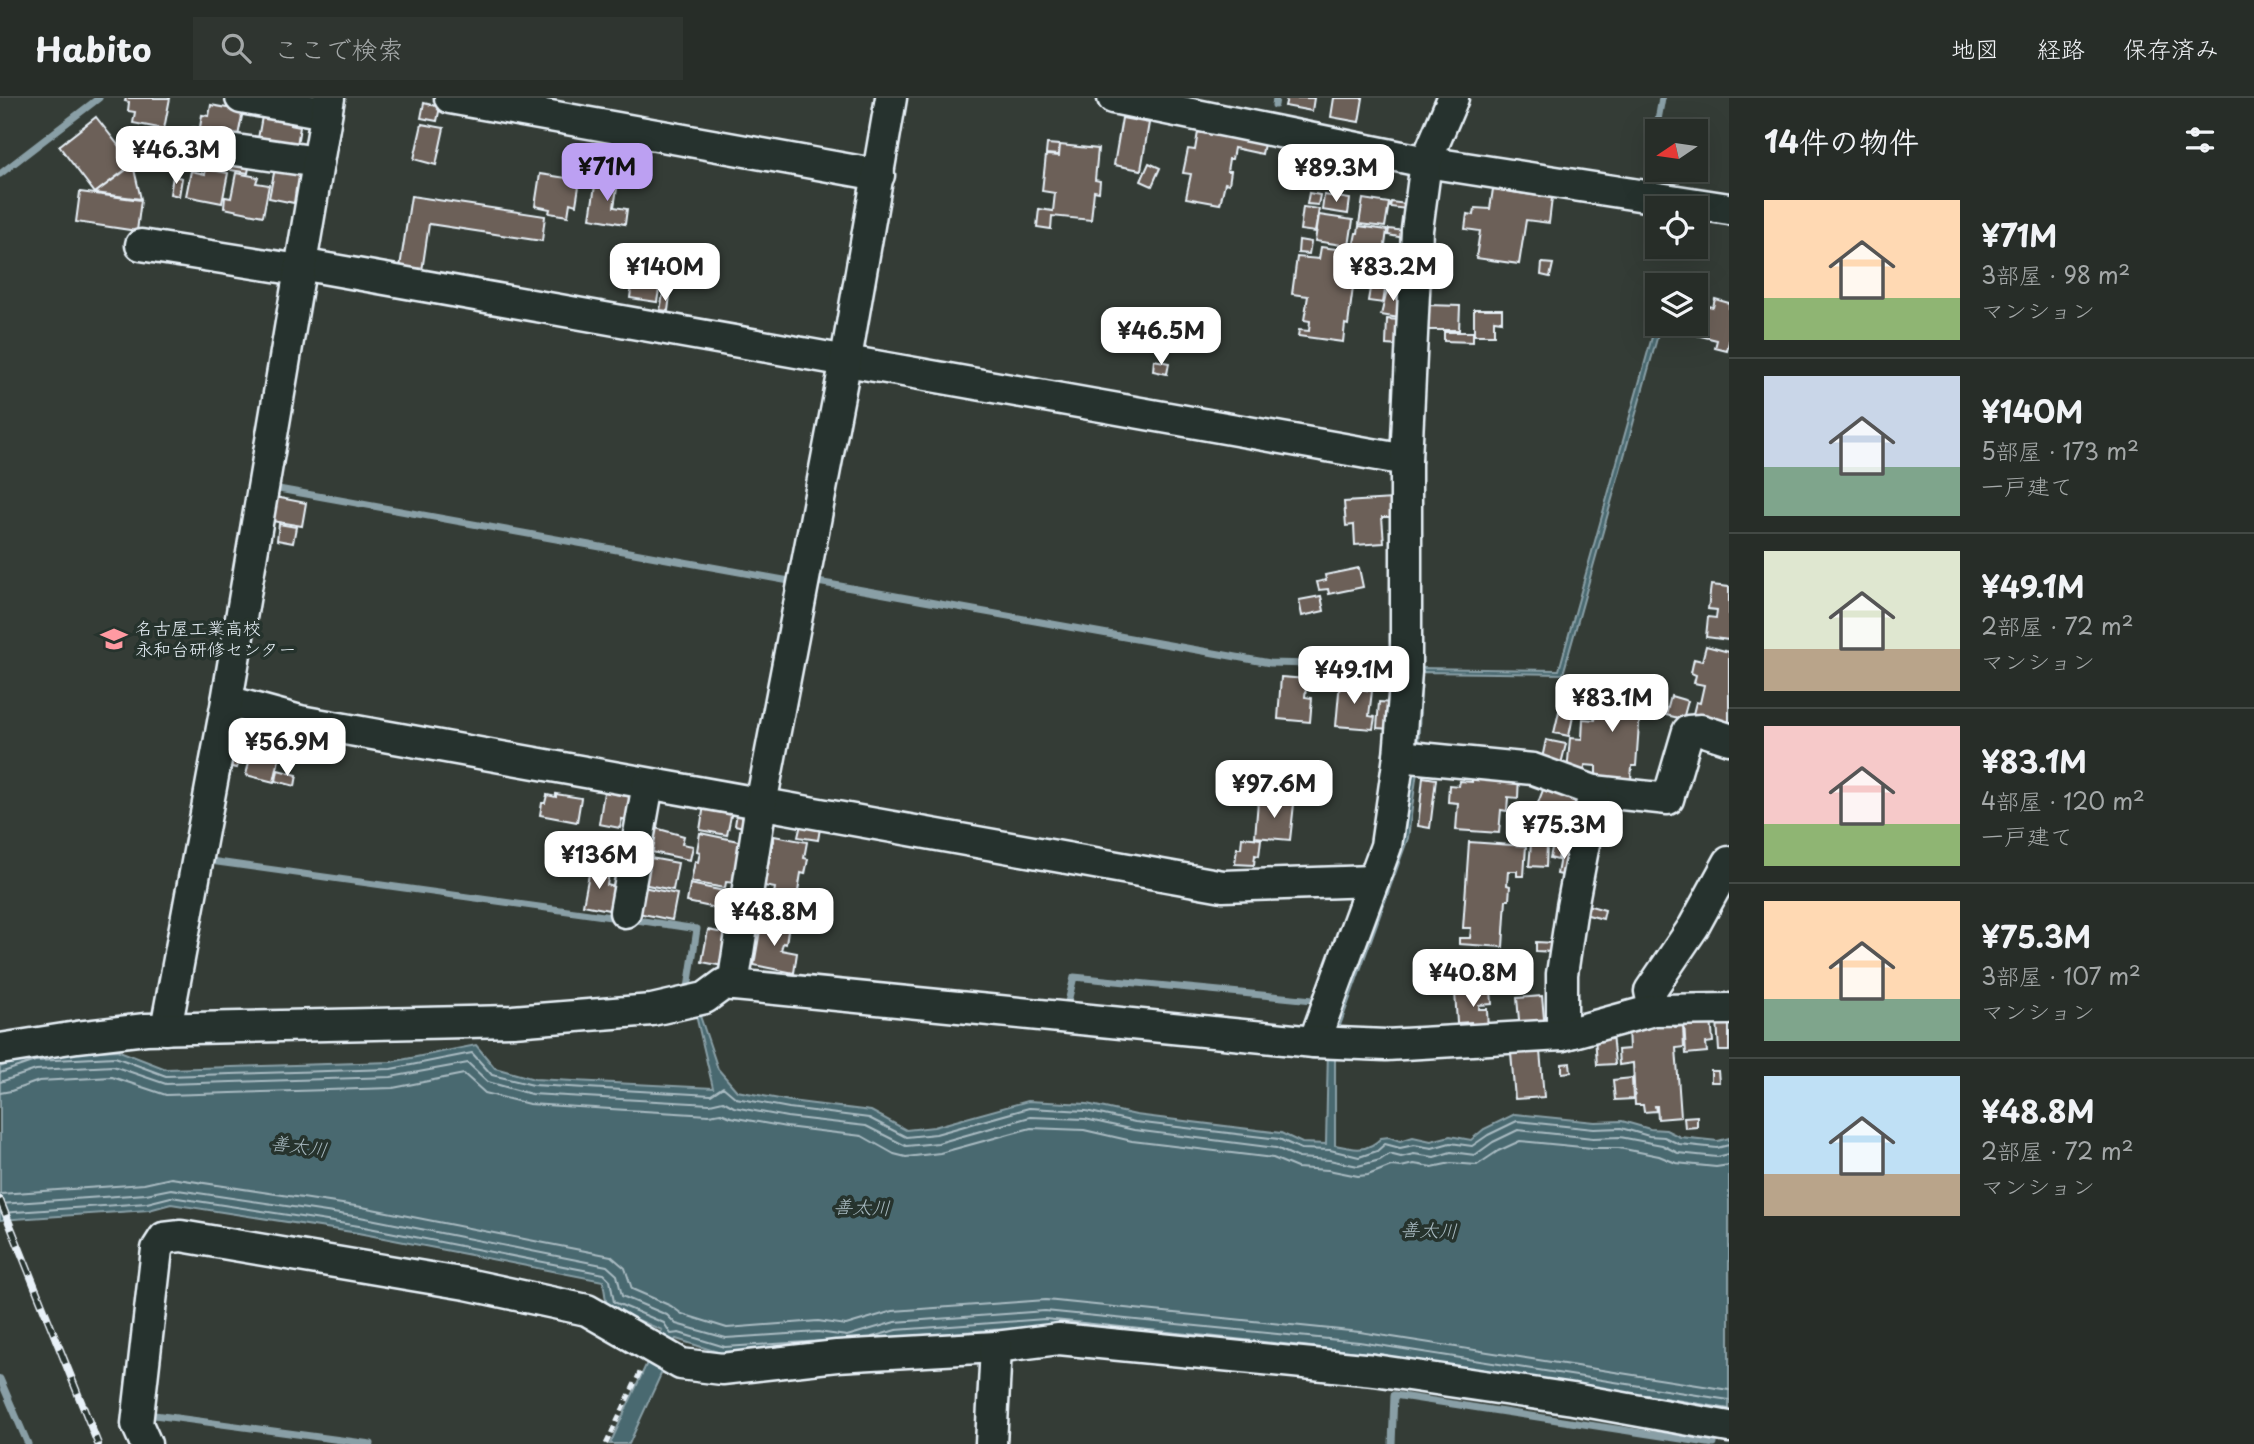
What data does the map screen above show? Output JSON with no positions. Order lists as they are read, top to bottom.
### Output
{
  "water": ["善太川"],
  "places": {
    "school or university": ["名古屋工業高校 永和台研修センター"]
  },
  "north": "left",
  "page": {
    "header": "Habito",
    "search": "ここで検索",
    "nav": ["地図", "経路", "保存済み"],
    "heading": "14件の物件",
    "price": [
      "¥46.3M",
      "¥71M",
      "¥89.3M",
      "¥140M",
      "¥83.2M",
      "¥46.5M",
      "¥49.1M",
      "¥83.1M",
      "¥56.9M",
      "¥97.6M",
      "¥75.3M",
      "¥136M",
      "¥48.8M",
      "¥40.8M"
    ],
    "list": [
      {
        "name": "¥71M",
        "note": "3部屋 · 98 m² · マンション"
      },
      {
        "name": "¥140M",
        "note": "5部屋 · 173 m² · 一戸建て"
      },
      {
        "name": "¥49.1M",
        "note": "2部屋 · 72 m² · マンション"
      },
      {
        "name": "¥83.1M",
        "note": "4部屋 · 120 m² · 一戸建て"
      },
      {
        "name": "¥75.3M",
        "note": "3部屋 · 107 m² · マンション"
      },
      {
        "name": "¥48.8M",
        "note": "2部屋 · 72 m² · マンション"
      }
    ]
  }
}
